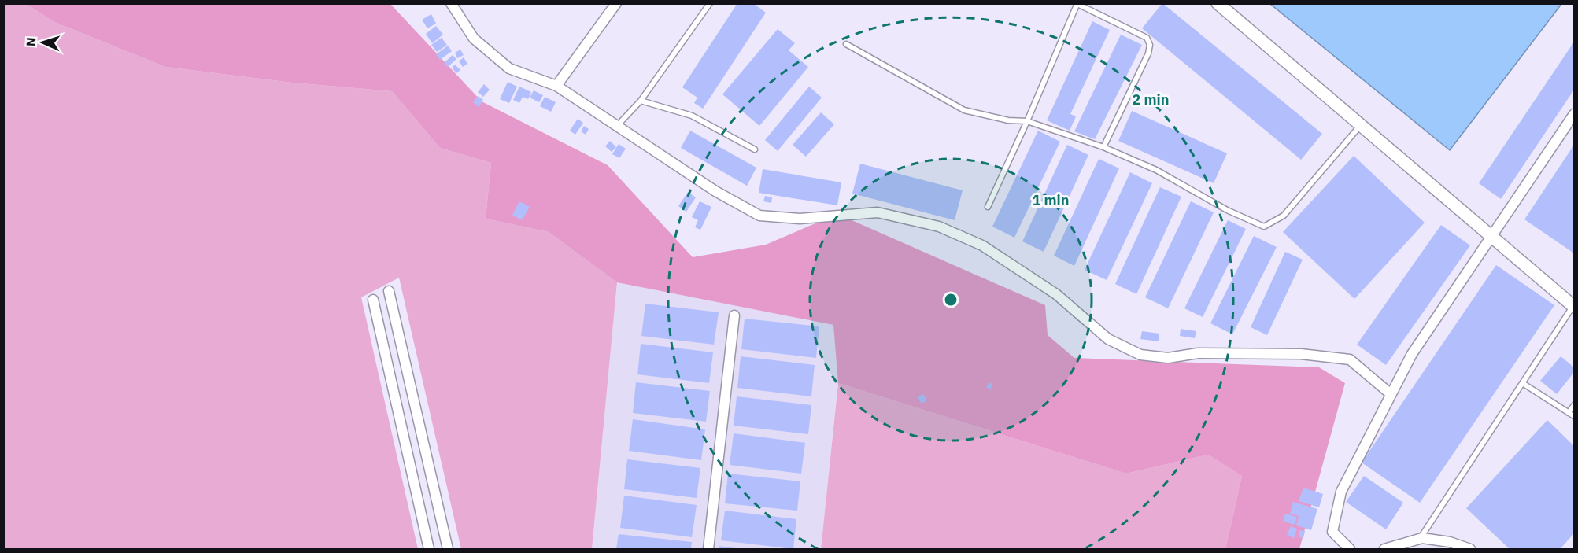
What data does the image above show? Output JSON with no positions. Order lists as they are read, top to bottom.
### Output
{
  "north": "left",
  "rings": ["2 min", "1 min"]
}
